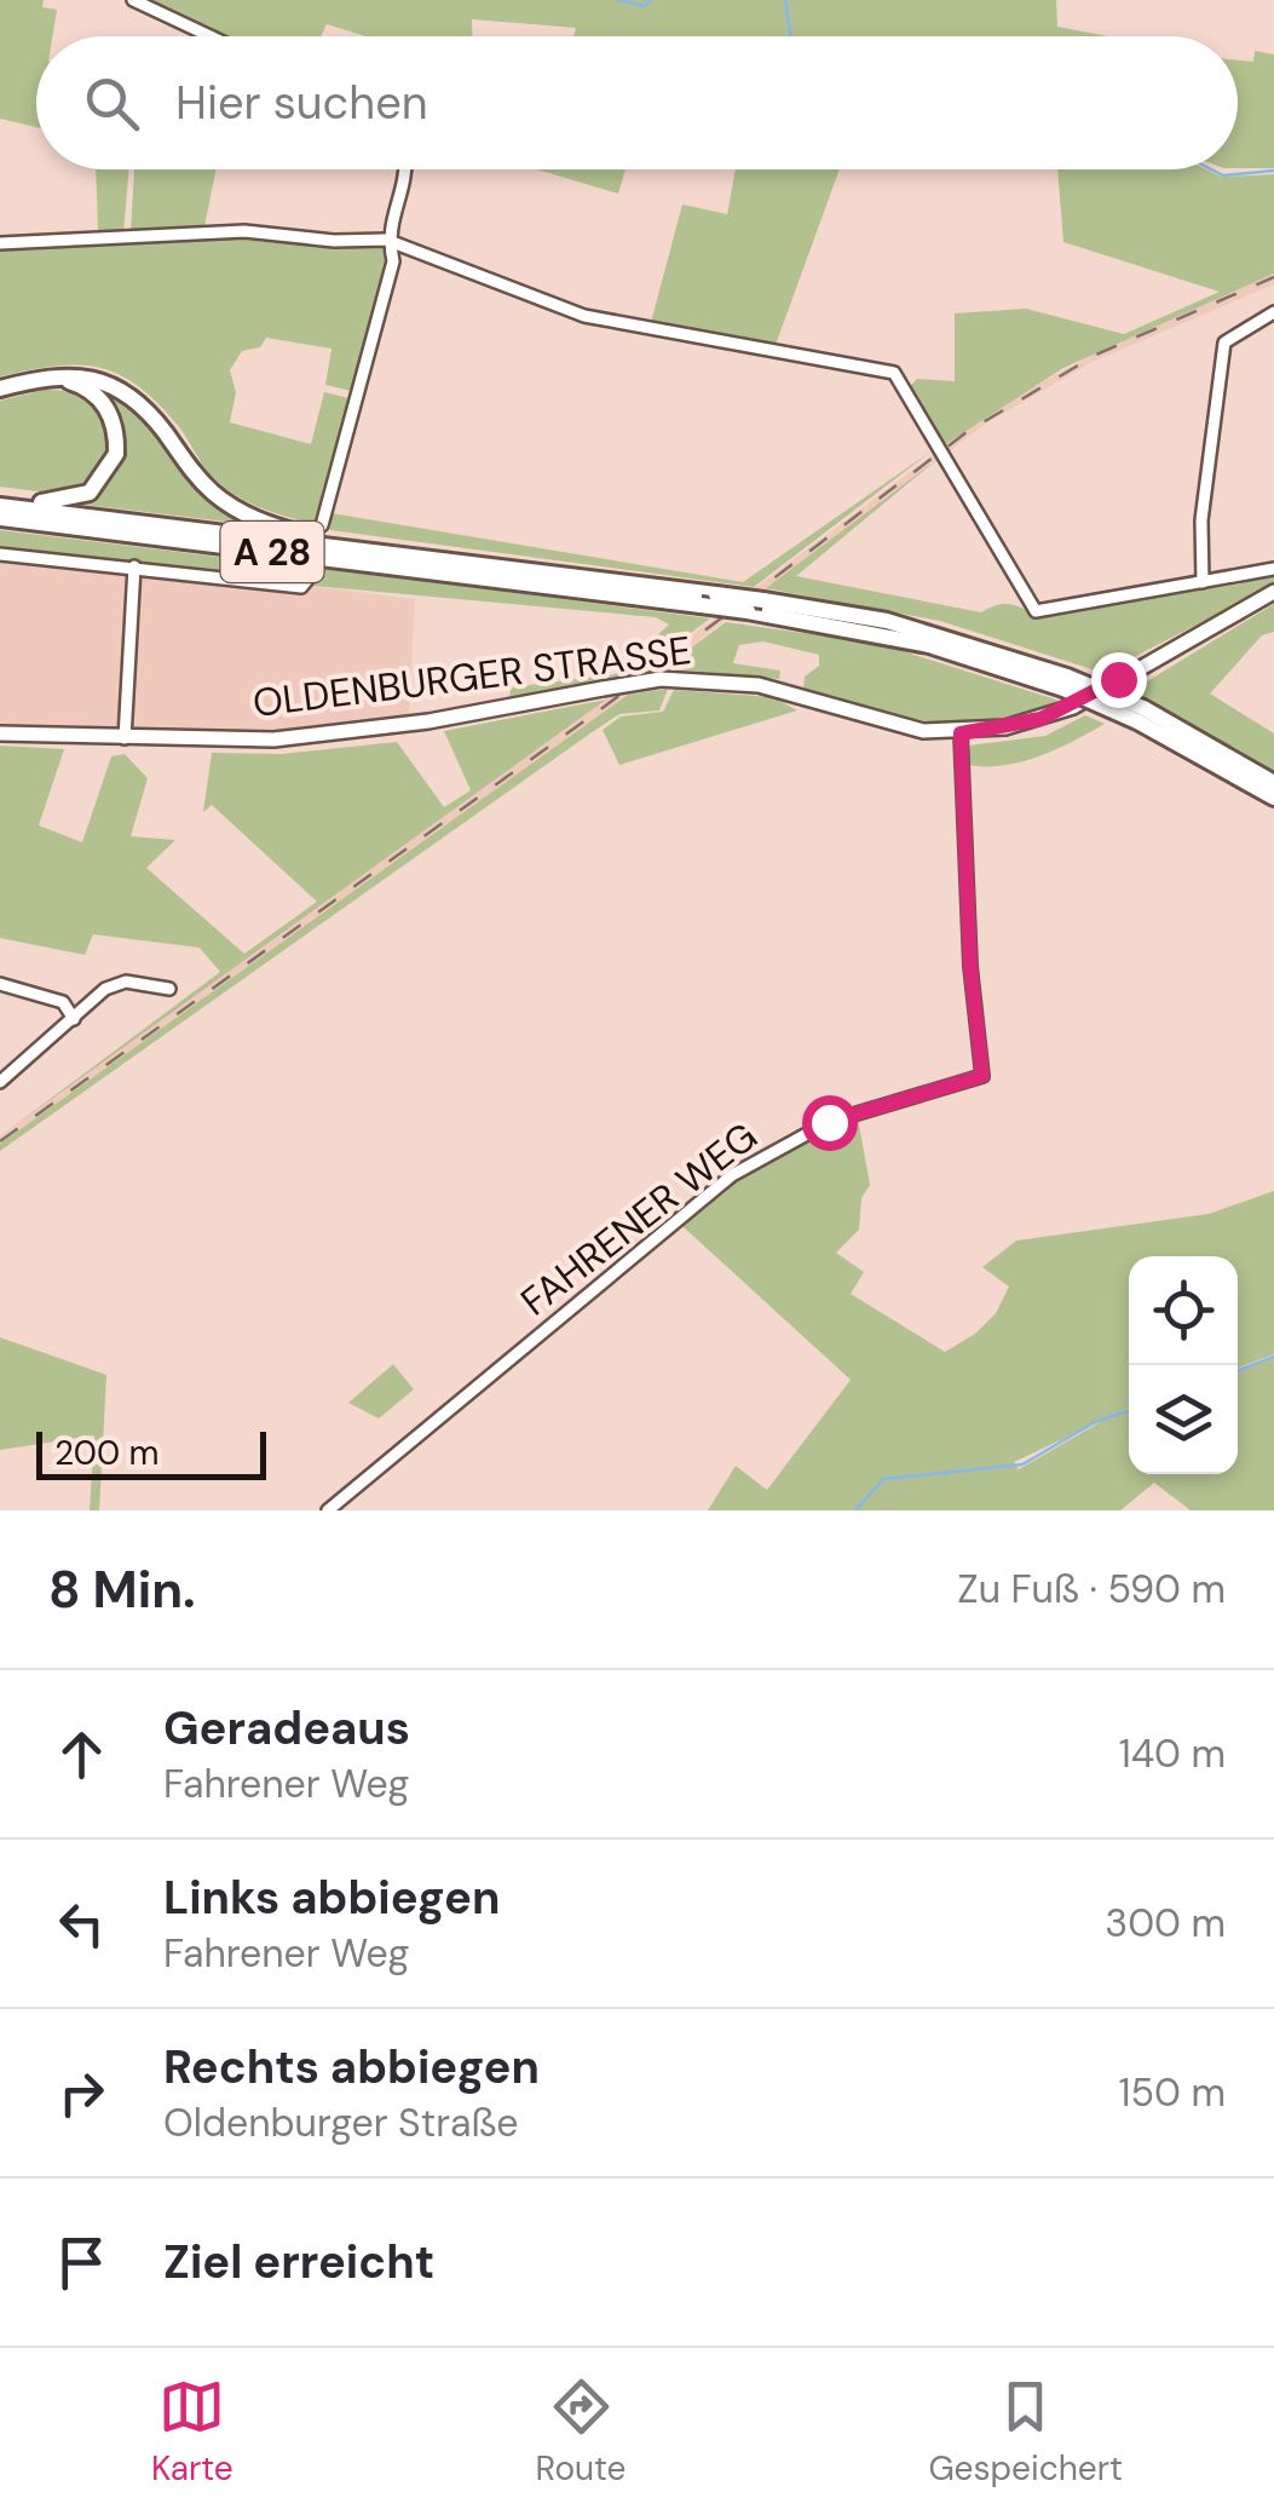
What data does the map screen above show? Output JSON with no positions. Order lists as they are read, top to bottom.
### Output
{
  "streets": {
    "highway": ["A 28"],
    "main road": ["OLDENBURGER STRASSE"],
    "street": ["FAHRENER WEG"]
  },
  "crossings": [
    ["OLDENBURGER STRASSE", "FAHRENER WEG"]
  ],
  "scale_bar": "200 m",
  "page": {
    "search": "Hier suchen",
    "scale": "200 m",
    "heading": ["8 Min.", "Zu Fuß · 590 m"],
    "list": [
      ["Geradeaus", "Fahrener Weg", "140 m"],
      ["Links abbiegen", "Fahrener Weg", "300 m"],
      ["Rechts abbiegen", "Oldenburger Straße", "150 m"],
      "Ziel erreicht"
    ],
    "nav": ["Karte", "Route", "Gespeichert"]
  }
}
